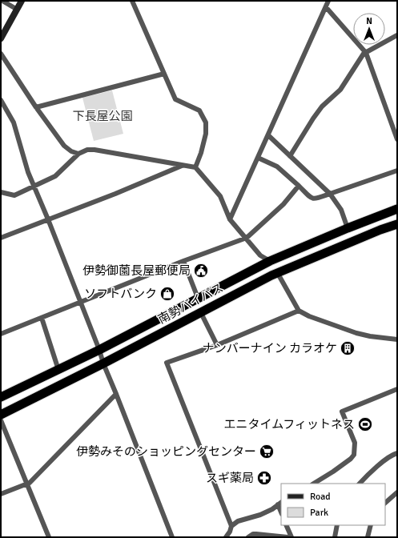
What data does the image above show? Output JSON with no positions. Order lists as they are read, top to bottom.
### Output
{
  "streets": {
    "highway": ["南勢バイパス"]
  },
  "parks": ["下長屋公園"],
  "places": {
    "public building": ["伊勢御薗長屋郵便局"],
    "shop": ["ソフトバンク"],
    "building": ["ナンバーナイン カラオケ"],
    "sports": ["エニタイムフィットネス"],
    "supermarket": ["伊勢みそのショッピングセンター"],
    "pharmacy": ["スギ薬局"]
  },
  "legend": ["Road", "Park"],
  "north": "top"
}
